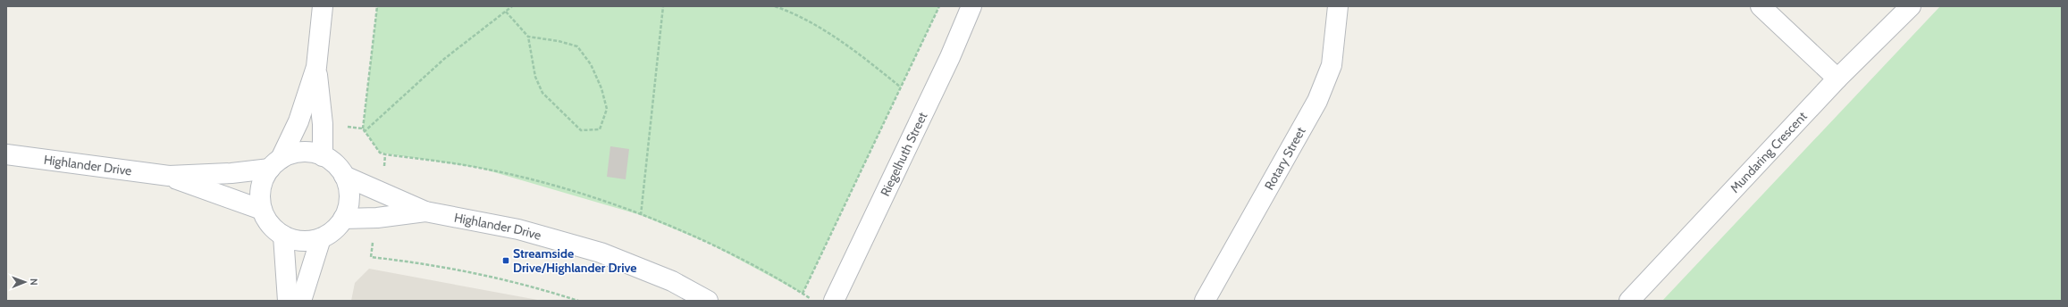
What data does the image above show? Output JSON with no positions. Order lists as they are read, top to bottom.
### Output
{
  "streets": {
    "street": [
      "Mundaring Crescent",
      "Riegelhuth Street",
      "Rotary Street",
      "Highlander Drive"
    ]
  },
  "places": {
    "transit": ["Streamside Drive/Highlander Drive"]
  },
  "north": "right"
}
